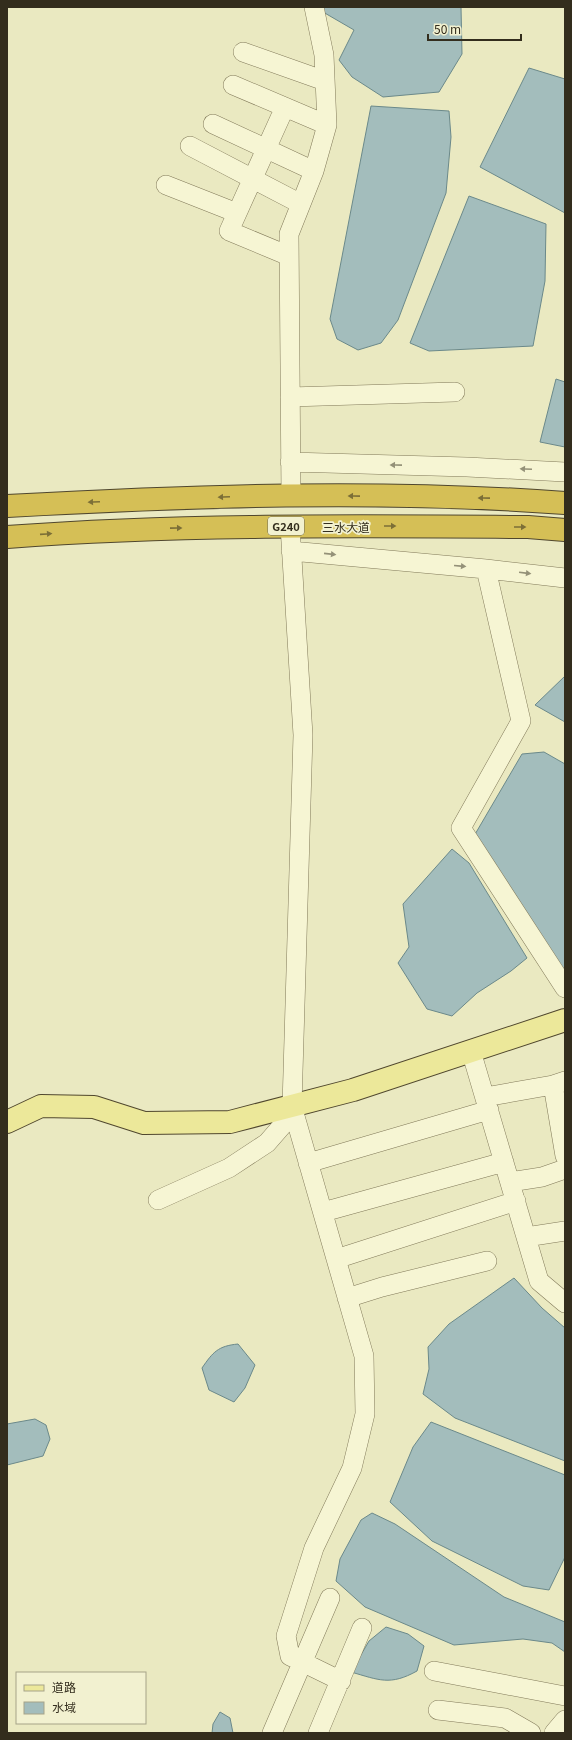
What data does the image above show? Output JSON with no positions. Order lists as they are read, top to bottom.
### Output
{
  "streets": {
    "highway": ["G240", "三水大道"]
  },
  "legend": ["道路", "水域"],
  "scale_bar": "50 m"
}
